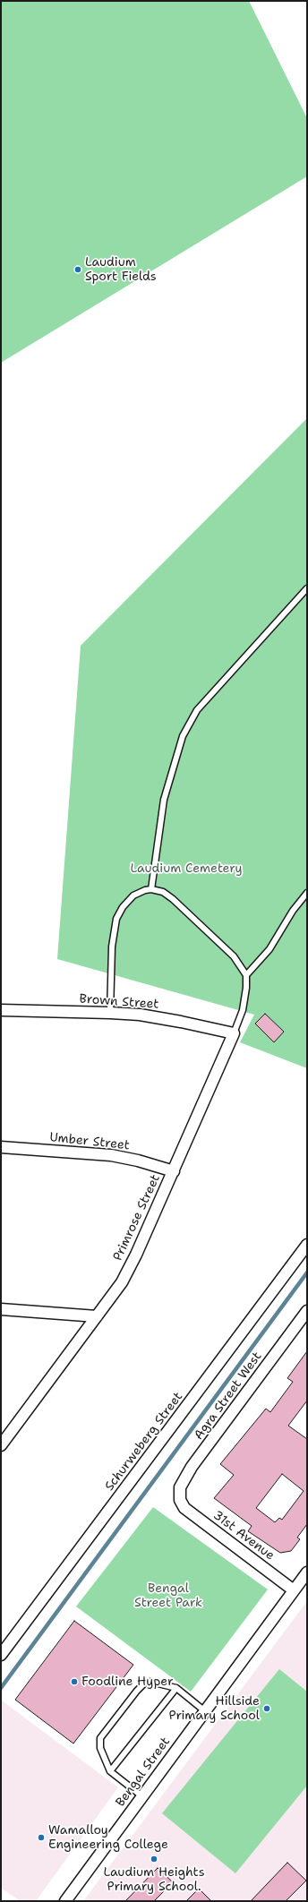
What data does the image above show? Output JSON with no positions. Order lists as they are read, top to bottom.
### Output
{
  "streets": {
    "street": [
      "Brown Street",
      "Umber Street",
      "Primrose Street",
      "Agra Street West",
      "Schurweberg Street",
      "31st Avenue",
      "Bengal Street"
    ]
  },
  "crossings": [
    ["Brown Street", "Primrose Street"],
    ["Umber Street", "Primrose Street"],
    ["Agra Street West", "31st Avenue"],
    ["31st Avenue", "Bengal Street"]
  ],
  "parks": ["Laudium Cemetery", "Bengal Street Park"],
  "places": [
    "Laudium Sport Fields",
    "Foodline Hyper",
    "Hillside Primary School",
    "Wamalloy Engineering College",
    "Laudium Heights Primary School."
  ]
}
